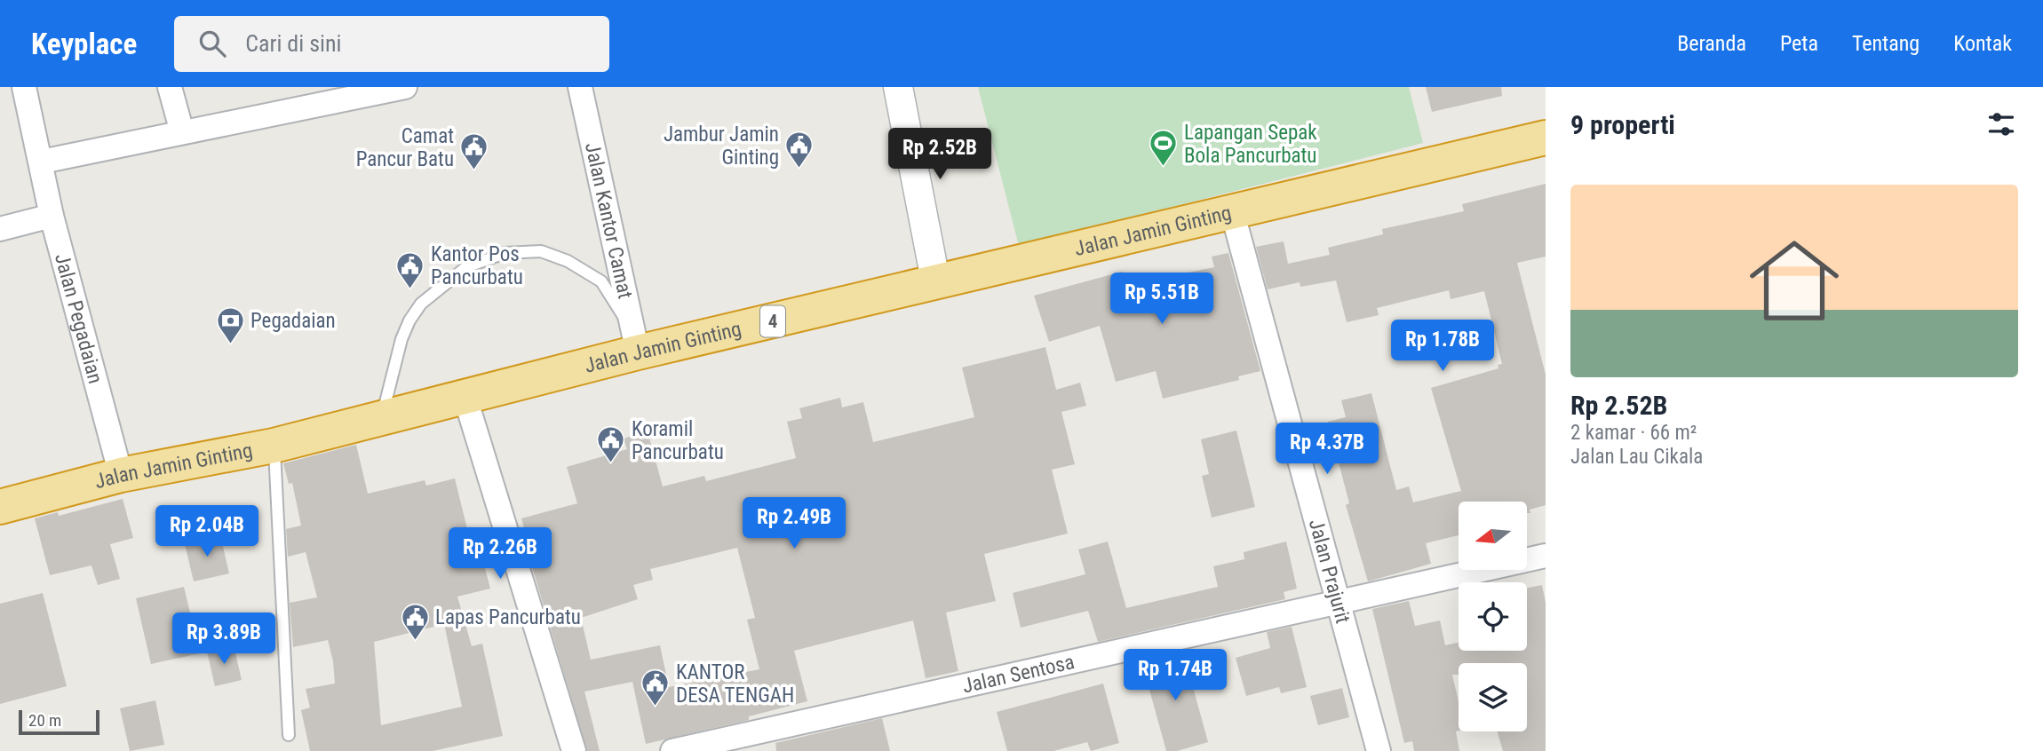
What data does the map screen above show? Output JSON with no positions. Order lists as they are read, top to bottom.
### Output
{
  "streets": {
    "highway": ["Jalan Jamin Ginting", "4"],
    "street": [
      "Jalan Kantor Camat",
      "Jalan Pegadaian",
      "Jalan Prajurit",
      "Jalan Sentosa"
    ]
  },
  "crossings": [
    ["Jalan Kantor Camat", "Jalan Jamin Ginting"],
    ["Jalan Jamin Ginting", "Jalan Pegadaian"],
    ["Jalan Jamin Ginting", "Jalan Prajurit"],
    ["Jalan Prajurit", "Jalan Sentosa"]
  ],
  "places": {
    "sports": ["Lapangan Sepak Bola Pancurbatu"],
    "public building": [
      "Jambur Jamin Ginting",
      "Camat Pancur Batu",
      "Kantor Pos Pancurbatu",
      "Koramil Pancurbatu",
      "Lapas Pancurbatu",
      "KANTOR DESA TENGAH"
    ],
    "bank": ["Pegadaian"]
  },
  "scale_bar": "20 m",
  "north": "left",
  "page": {
    "header": "Keyplace",
    "search": "Cari di sini",
    "nav": [
      "Beranda",
      "Peta",
      "Tentang",
      "Kontak"
    ],
    "heading": "9 properti",
    "price": [
      "Rp 2.52B",
      "Rp 5.51B",
      "Rp 1.78B",
      "Rp 4.37B",
      "Rp 2.49B",
      "Rp 2.04B",
      "Rp 2.26B",
      "Rp 3.89B",
      "Rp 1.74B"
    ],
    "list": [
      {
        "name": "Rp 2.52B",
        "note": "2 kamar · 66 m² · Jalan Lau Cikala"
      }
    ],
    "scale": "20 m"
  }
}
